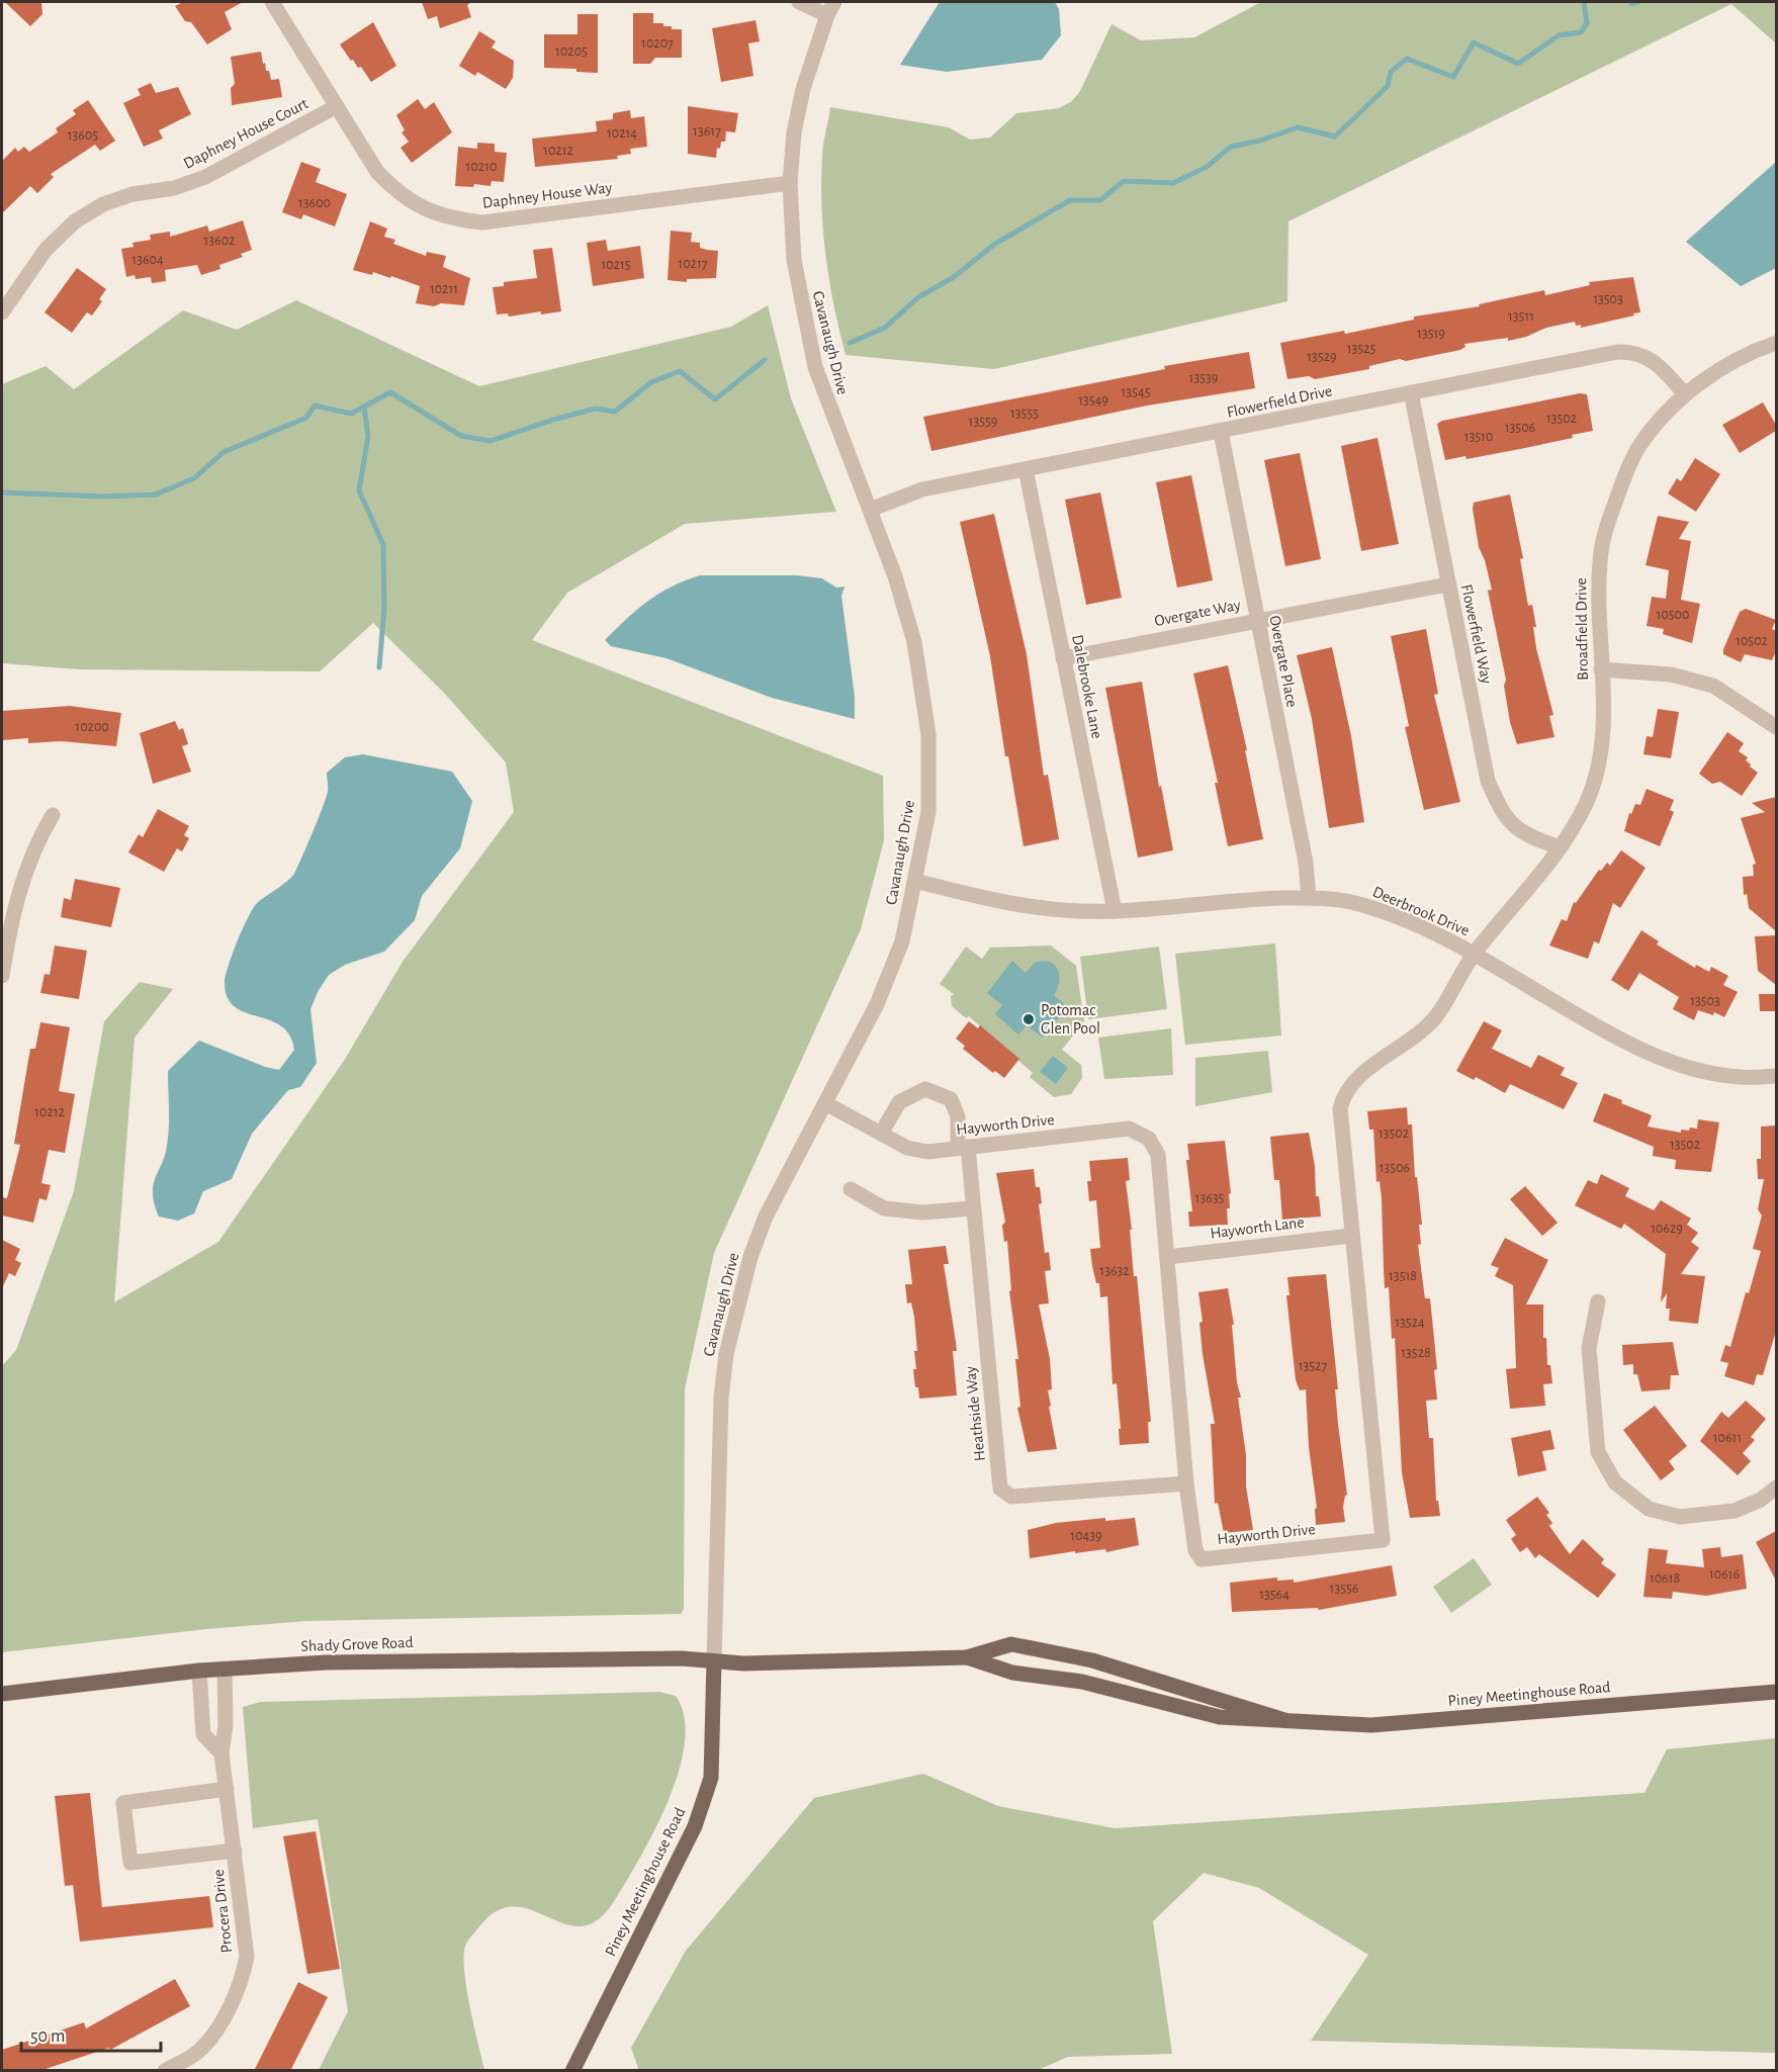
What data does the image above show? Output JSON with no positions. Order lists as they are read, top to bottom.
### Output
{
  "streets": {
    "main road": ["Shady Grove Road", "Piney Meetinghouse Road"],
    "street": [
      "Daphney House Court",
      "Daphney House Way",
      "Cavanaugh Drive",
      "Flowerfield Drive",
      "Overgate Way",
      "Broadfield Drive",
      "Flowerfield Way",
      "Overgate Place",
      "Dalebrooke Lane",
      "Deerbrook Drive",
      "Hayworth Drive",
      "Hayworth Lane",
      "Heathside Way",
      "Procera Drive"
    ]
  },
  "crossings": [
    ["Daphney House Court", "Daphney House Way"],
    ["Daphney House Way", "Cavanaugh Drive"],
    ["Cavanaugh Drive", "Flowerfield Drive"],
    ["Cavanaugh Drive", "Deerbrook Drive"],
    ["Cavanaugh Drive", "Hayworth Drive"],
    ["Cavanaugh Drive", "Shady Grove Road"],
    ["Cavanaugh Drive", "Piney Meetinghouse Road"],
    ["Flowerfield Drive", "Broadfield Drive"],
    ["Flowerfield Drive", "Flowerfield Way"],
    ["Flowerfield Drive", "Overgate Place"],
    ["Flowerfield Drive", "Dalebrooke Lane"],
    ["Overgate Way", "Flowerfield Way"],
    ["Overgate Way", "Overgate Place"],
    ["Overgate Way", "Dalebrooke Lane"],
    ["Broadfield Drive", "Flowerfield Way"],
    ["Broadfield Drive", "Deerbrook Drive"],
    ["Broadfield Drive", "Hayworth Drive"],
    ["Overgate Place", "Deerbrook Drive"],
    ["Dalebrooke Lane", "Deerbrook Drive"],
    ["Deerbrook Drive", "Hayworth Drive"],
    ["Hayworth Drive", "Hayworth Lane"],
    ["Hayworth Drive", "Heathside Way"],
    ["Shady Grove Road", "Piney Meetinghouse Road"],
    ["Shady Grove Road", "Procera Drive"]
  ],
  "places": ["Potomac Glen Pool"],
  "house_numbers": [
    "10207",
    "10205",
    "13617",
    "10214",
    "13605",
    "10212",
    "10210",
    "13600",
    "13602",
    "13604",
    "10217",
    "10215",
    "10211",
    "13503",
    "13511",
    "13519",
    "13525",
    "13529",
    "13539",
    "13545",
    "13549",
    "13555",
    "13502",
    "13559",
    "13506",
    "13510",
    "10500",
    "10502",
    "10200",
    "13503",
    "10212",
    "13502",
    "13502",
    "13506",
    "13635",
    "10629",
    "13632",
    "13518",
    "13524",
    "13528",
    "13527",
    "10611",
    "10439",
    "10616",
    "10618",
    "13556",
    "13564"
  ],
  "scale_bar": "50 m"
}
